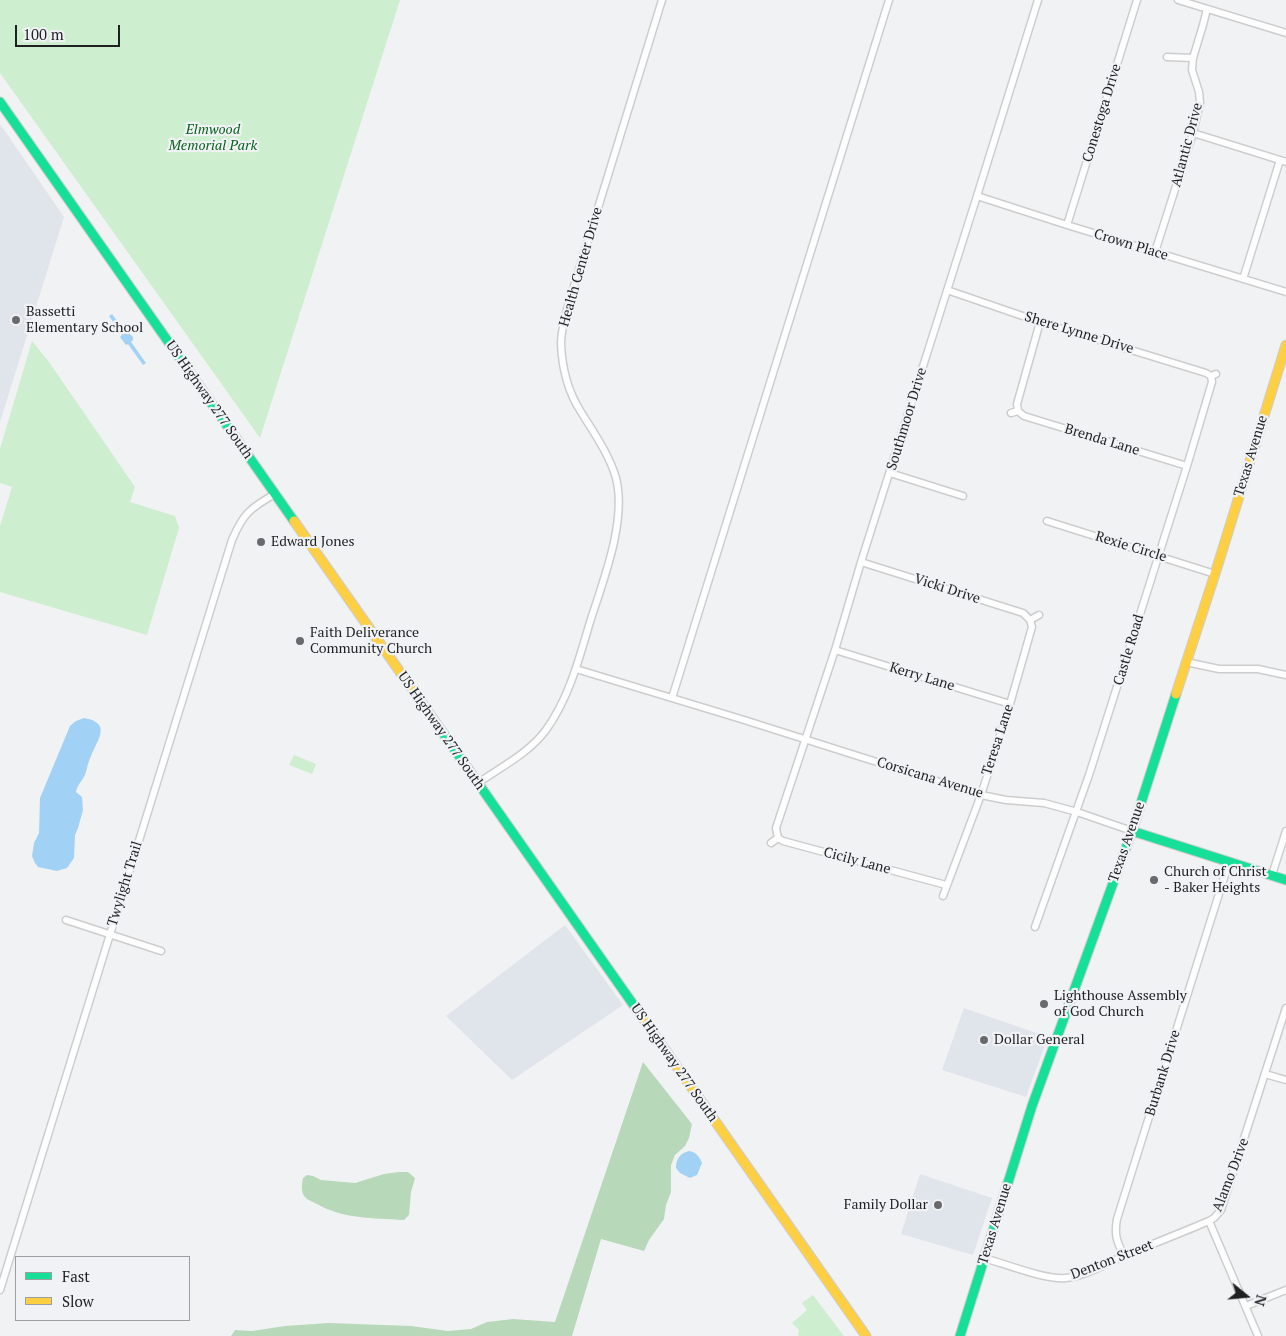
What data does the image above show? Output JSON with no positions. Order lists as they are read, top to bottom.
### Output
{
  "streets": {
    "main road": ["US Highway 277 South", "Texas Avenue", "Corsicana Avenue"],
    "street": [
      "Conestoga Drive",
      "Atlantic Drive",
      "Crown Place",
      "Health Center Drive",
      "Shere Lynne Drive",
      "Southmoor Drive",
      "Brenda Lane",
      "Rexie Circle",
      "Vicki Drive",
      "Castle Road",
      "Kerry Lane",
      "Teresa Lane",
      "Cicily Lane",
      "Twylight Trail",
      "Burbank Drive",
      "Alamo Drive",
      "Denton Street"
    ]
  },
  "crossings": [
    ["Conestoga Drive", "Crown Place"],
    ["Atlantic Drive", "Crown Place"],
    ["Crown Place", "Southmoor Drive"],
    ["Health Center Drive", "US Highway 277 South"],
    ["Health Center Drive", "Corsicana Avenue"],
    ["Shere Lynne Drive", "Southmoor Drive"],
    ["Shere Lynne Drive", "Castle Road"],
    ["US Highway 277 South", "Twylight Trail"],
    ["Southmoor Drive", "Vicki Drive"],
    ["Southmoor Drive", "Kerry Lane"],
    ["Southmoor Drive", "Corsicana Avenue"],
    ["Southmoor Drive", "Cicily Lane"],
    ["Brenda Lane", "Castle Road"],
    ["Texas Avenue", "Rexie Circle"],
    ["Texas Avenue", "Corsicana Avenue"],
    ["Texas Avenue", "Denton Street"],
    ["Rexie Circle", "Castle Road"],
    ["Vicki Drive", "Teresa Lane"],
    ["Castle Road", "Corsicana Avenue"],
    ["Kerry Lane", "Teresa Lane"],
    ["Teresa Lane", "Corsicana Avenue"],
    ["Teresa Lane", "Cicily Lane"],
    ["Corsicana Avenue", "Burbank Drive"],
    ["Burbank Drive", "Denton Street"],
    ["Alamo Drive", "Denton Street"]
  ],
  "parks": ["Elmwood Memorial Park"],
  "places": [
    "Bassetti Elementary School",
    "Edward Jones",
    "Faith Deliverance Community Church",
    "Church of Christ - Baker Heights",
    "Lighthouse Assembly of God Church",
    "Dollar General",
    "Family Dollar"
  ],
  "legend": ["Fast", "Slow"],
  "scale_bar": "100 m",
  "north": "right"
}
